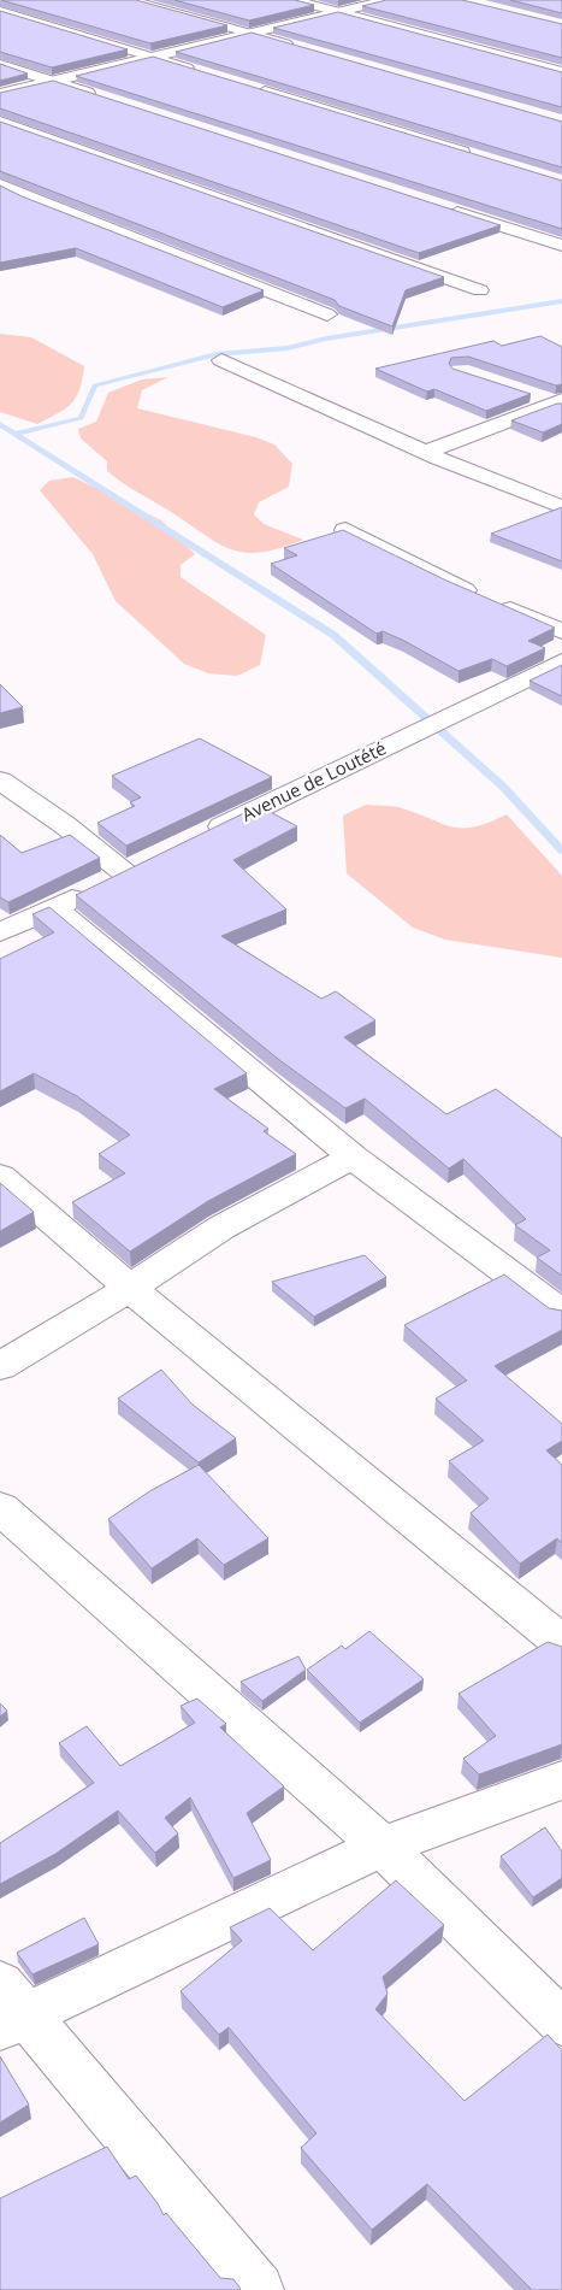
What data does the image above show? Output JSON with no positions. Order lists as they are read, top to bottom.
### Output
{
  "streets": {
    "street": ["Avenue de Loutété"]
  }
}
